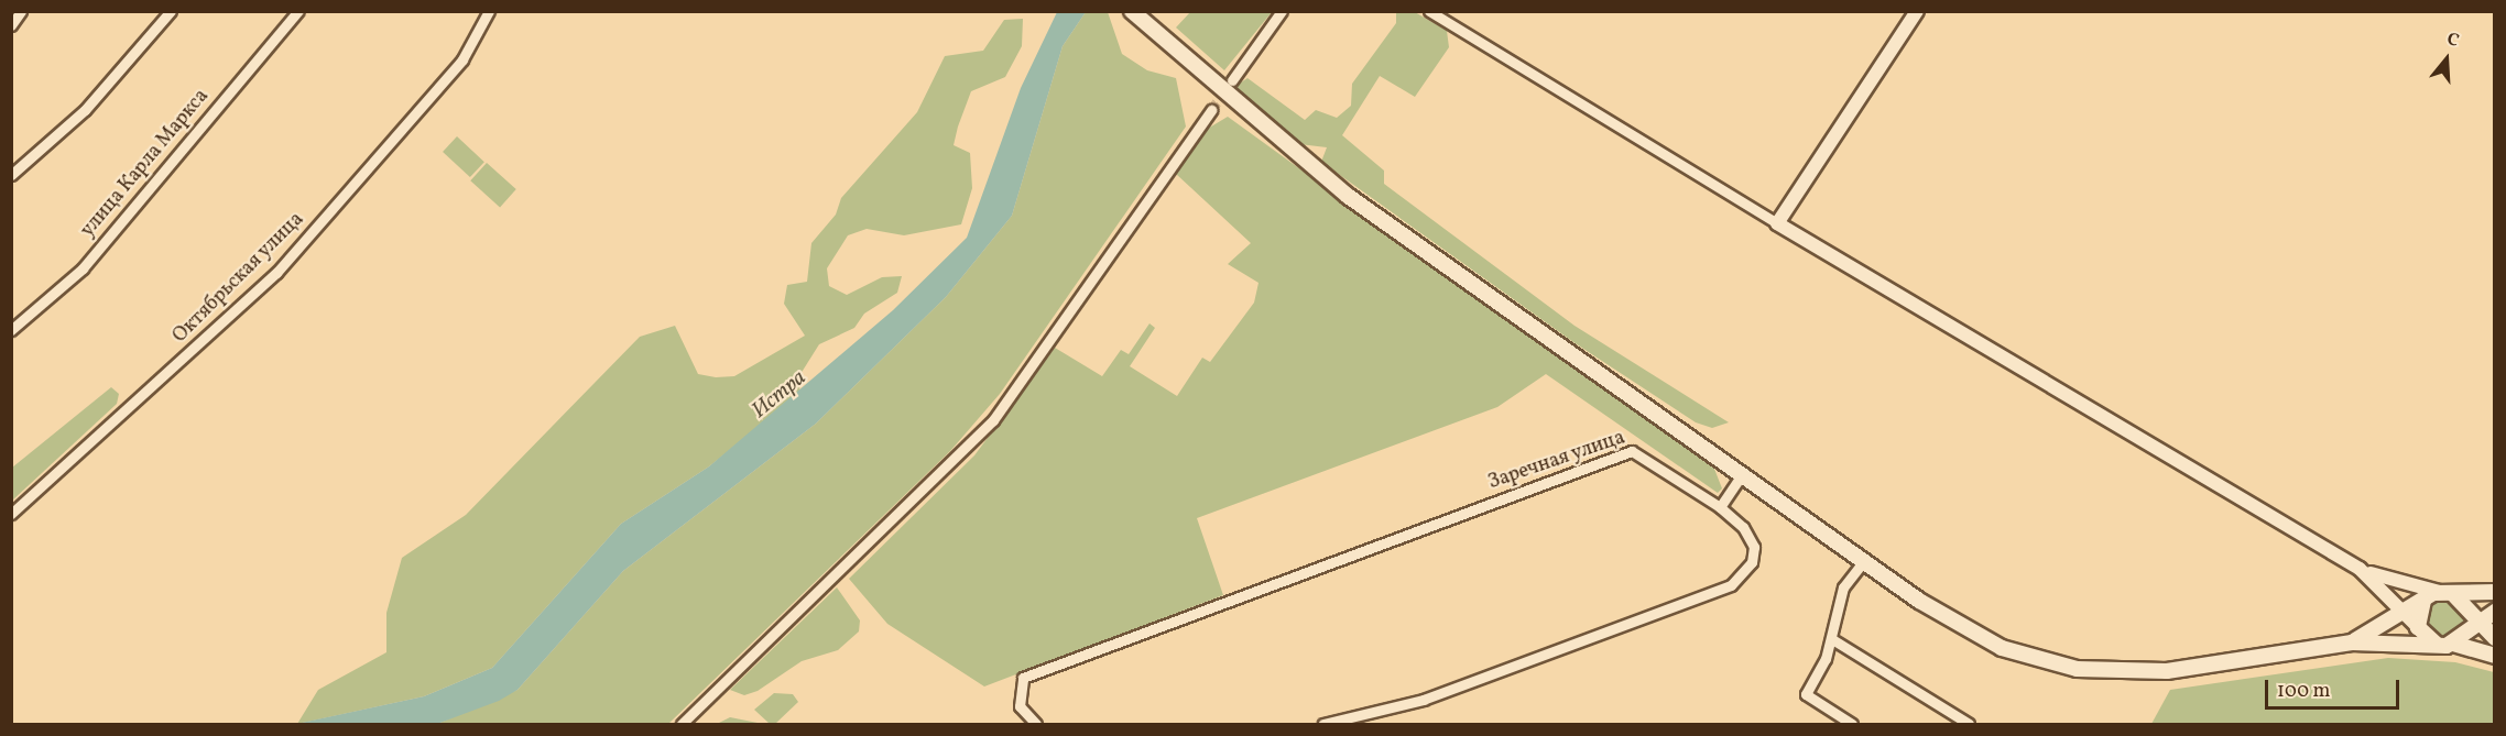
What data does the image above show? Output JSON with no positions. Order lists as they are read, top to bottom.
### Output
{
  "streets": {
    "street": ["улица Карла Маркса", "Октябрьская улица", "Заречная улица"]
  },
  "water": ["Истра"],
  "scale_bar": "100 m",
  "north": "top"
}
